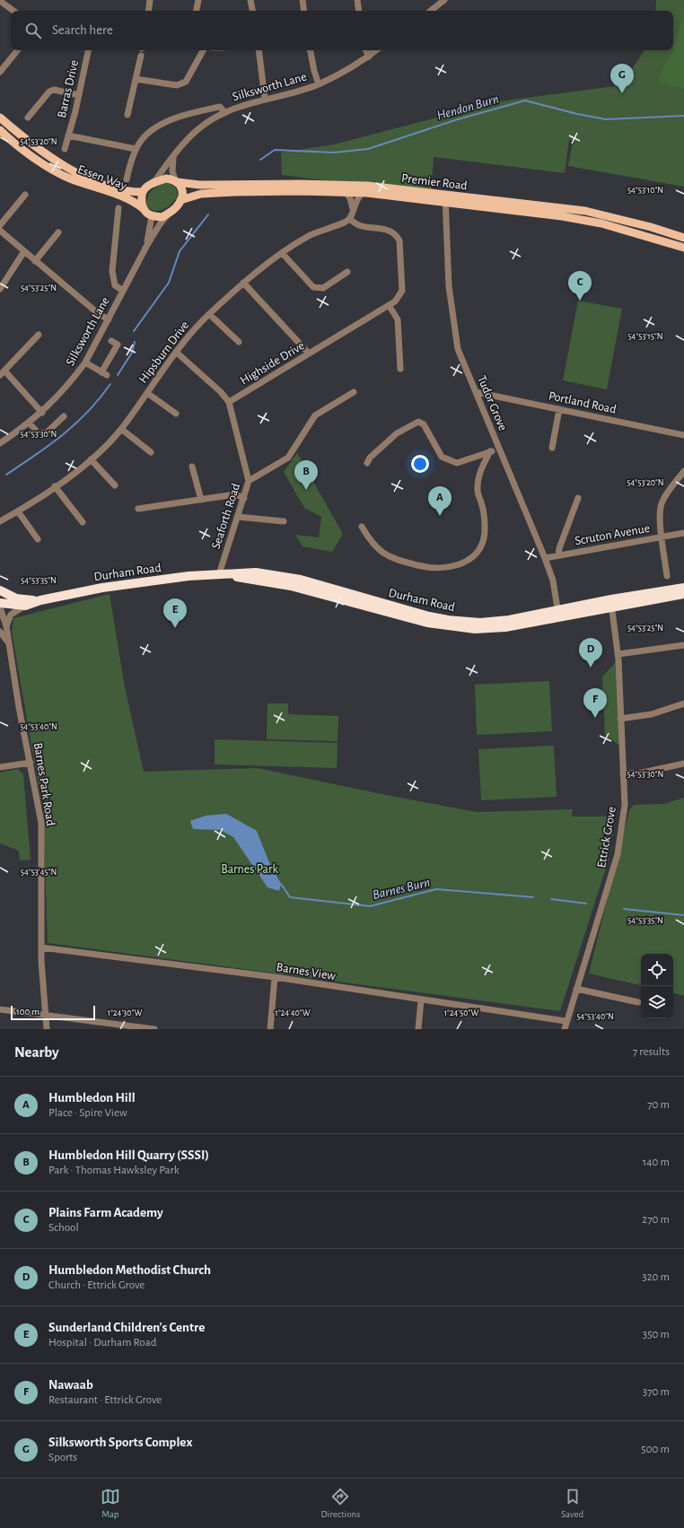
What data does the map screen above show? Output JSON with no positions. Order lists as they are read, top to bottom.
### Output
{
  "streets": {
    "highway": ["Durham Road"],
    "main road": ["Essen Way", "Premier Road"],
    "street": [
      "Silksworth Lane",
      "Barras Drive",
      "Hipsburn Drive",
      "Highside Drive",
      "Portland Road",
      "Tudor Grove",
      "Seaforth Road",
      "Scruton Avenue",
      "Barnes Park Road",
      "Ettrick Grove",
      "Barnes View"
    ]
  },
  "crossings": [
    ["Silksworth Lane", "Essen Way"],
    ["Silksworth Lane", "Premier Road"],
    ["Essen Way", "Premier Road"],
    ["Premier Road", "Tudor Grove"],
    ["Hipsburn Drive", "Highside Drive"],
    ["Highside Drive", "Seaforth Road"],
    ["Portland Road", "Tudor Grove"],
    ["Tudor Grove", "Scruton Avenue"],
    ["Tudor Grove", "Durham Road"],
    ["Seaforth Road", "Durham Road"],
    ["Durham Road", "Ettrick Grove"],
    ["Barnes Park Road", "Barnes View"],
    ["Ettrick Grove", "Barnes View"]
  ],
  "water": ["Hendon Burn", "Barnes Burn"],
  "parks": ["Barnes Park"],
  "scale_bar": "100 m",
  "page": {
    "search": "Search here",
    "pins": [
      "G",
      "C",
      "B",
      "A",
      "E",
      "D",
      "F"
    ],
    "scale": "100 m",
    "heading": ["Nearby", "7 results"],
    "list": [
      {
        "mark": "A",
        "name": "Humbledon Hill",
        "note": "Place · Spire View",
        "value": "70 m"
      },
      {
        "mark": "B",
        "name": "Humbledon Hill Quarry (SSSI)",
        "note": "Park · Thomas Hawksley Park",
        "value": "140 m"
      },
      {
        "mark": "C",
        "name": "Plains Farm Academy",
        "note": "School",
        "value": "270 m"
      },
      {
        "mark": "D",
        "name": "Humbledon Methodist Church",
        "note": "Church · Ettrick Grove",
        "value": "320 m"
      },
      {
        "mark": "E",
        "name": "Sunderland Children's Centre",
        "note": "Hospital · Durham Road",
        "value": "350 m"
      },
      {
        "mark": "F",
        "name": "Nawaab",
        "note": "Restaurant · Ettrick Grove",
        "value": "370 m"
      },
      {
        "mark": "G",
        "name": "Silksworth Sports Complex",
        "note": "Sports",
        "value": "500 m"
      }
    ],
    "nav": ["Map", "Directions", "Saved"]
  },
  "coordinates": [
    "54°53'20\"N",
    "54°53'10\"N",
    "54°53'25\"N",
    "54°53'15\"N",
    "54°53'30\"N",
    "54°53'35\"N",
    "54°53'40\"N",
    "54°53'45\"N",
    "1°24'30\"W",
    "1°24'40\"W",
    "1°24'50\"W"
  ]
}
